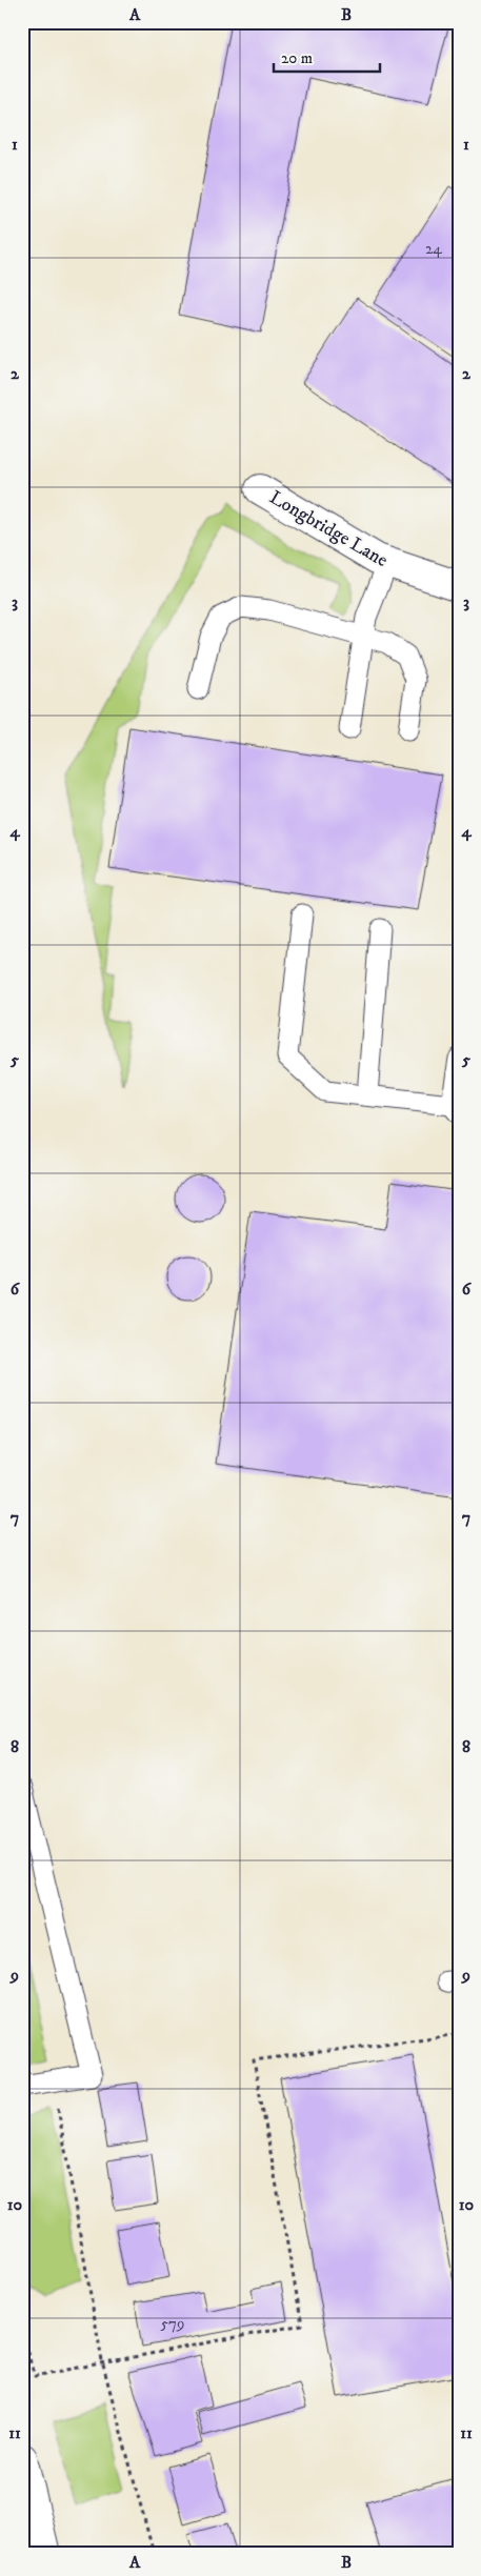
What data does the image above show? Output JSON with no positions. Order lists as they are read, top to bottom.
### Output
{
  "streets": {
    "street": ["Longbridge Lane"]
  },
  "house_numbers": ["24", "579"],
  "scale_bar": "20 m",
  "grid": {
    "columns": ["A", "B"],
    "rows": [
      "1",
      "2",
      "3",
      "4",
      "5",
      "6",
      "7",
      "8",
      "9",
      "10",
      "11"
    ]
  }
}
